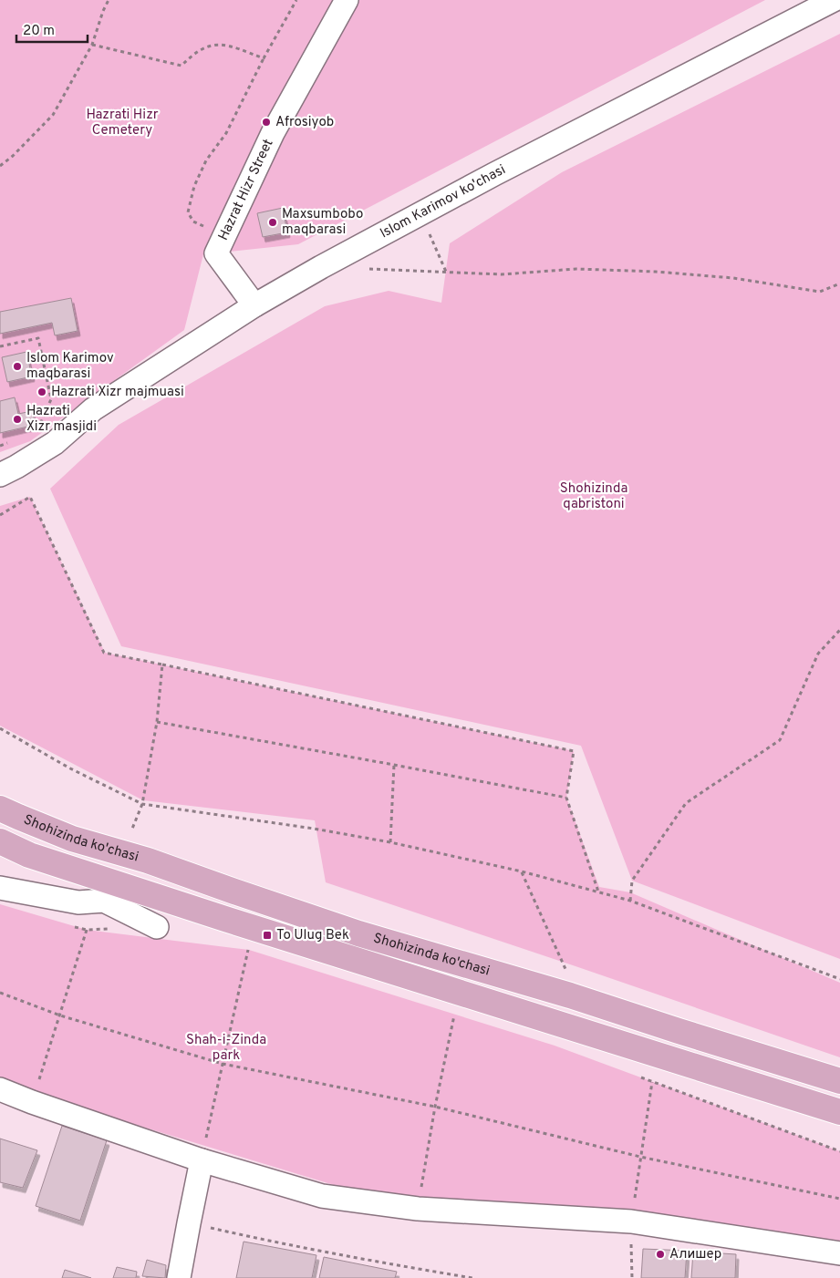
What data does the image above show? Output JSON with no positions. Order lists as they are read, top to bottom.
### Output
{
  "streets": {
    "main road": ["Shohizinda ko'chasi"],
    "street": ["Hazrat Hizr Street", "Islom Karimov ko'chasi"]
  },
  "crossings": [
    ["Hazrat Hizr Street", "Islom Karimov ko'chasi"]
  ],
  "parks": ["Hazrati Hizr Cemetery", "Shohizinda qabristoni", "Shah-i-Zinda park"],
  "places": {
    "other": [
      "Afrosiyob",
      "Maxsumbobo maqbarasi",
      "Islom Karimov maqbarasi",
      "Hazrati Xizr majmuasi",
      "Hazrati Xizr masjidi",
      "Алишер"
    ],
    "transit": ["To Ulug Bek"]
  },
  "scale_bar": "20 m"
}
